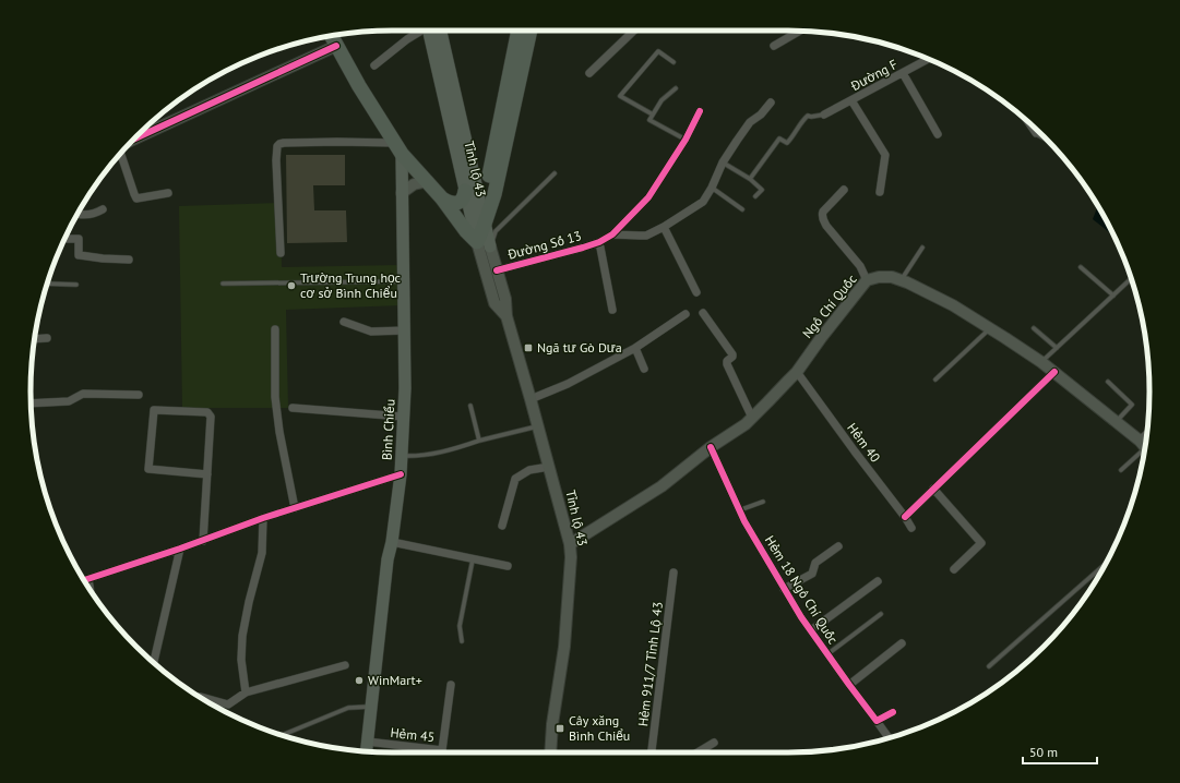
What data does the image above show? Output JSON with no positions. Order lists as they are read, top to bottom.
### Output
{
  "streets": {
    "main road": ["Tỉnh lộ 43", "Ngô Chí Quốc", "Bình Chiểu"],
    "street": [
      "Đường F",
      "Đường Số 13",
      "Hẻm 40",
      "Hẻm 18 Ngô Chí Quốc",
      "Hẻm 911/7 Tỉnh Lộ 43",
      "Hẻm 45"
    ]
  },
  "crossings": [
    ["Tỉnh lộ 43", "Đường Số 13"],
    ["Tỉnh lộ 43", "Ngô Chí Quốc"],
    ["Ngô Chí Quốc", "Hẻm 40"],
    ["Ngô Chí Quốc", "Hẻm 18 Ngô Chí Quốc"],
    ["Bình Chiểu", "Hẻm 45"]
  ],
  "places": {
    "other": ["Trường Trung học cơ sở Bình Chiểu", "WinMart+"],
    "transit": ["Ngã tư Gò Dưa", "Cây xăng Bình Chiểu"]
  },
  "scale_bar": "50 m"
}
